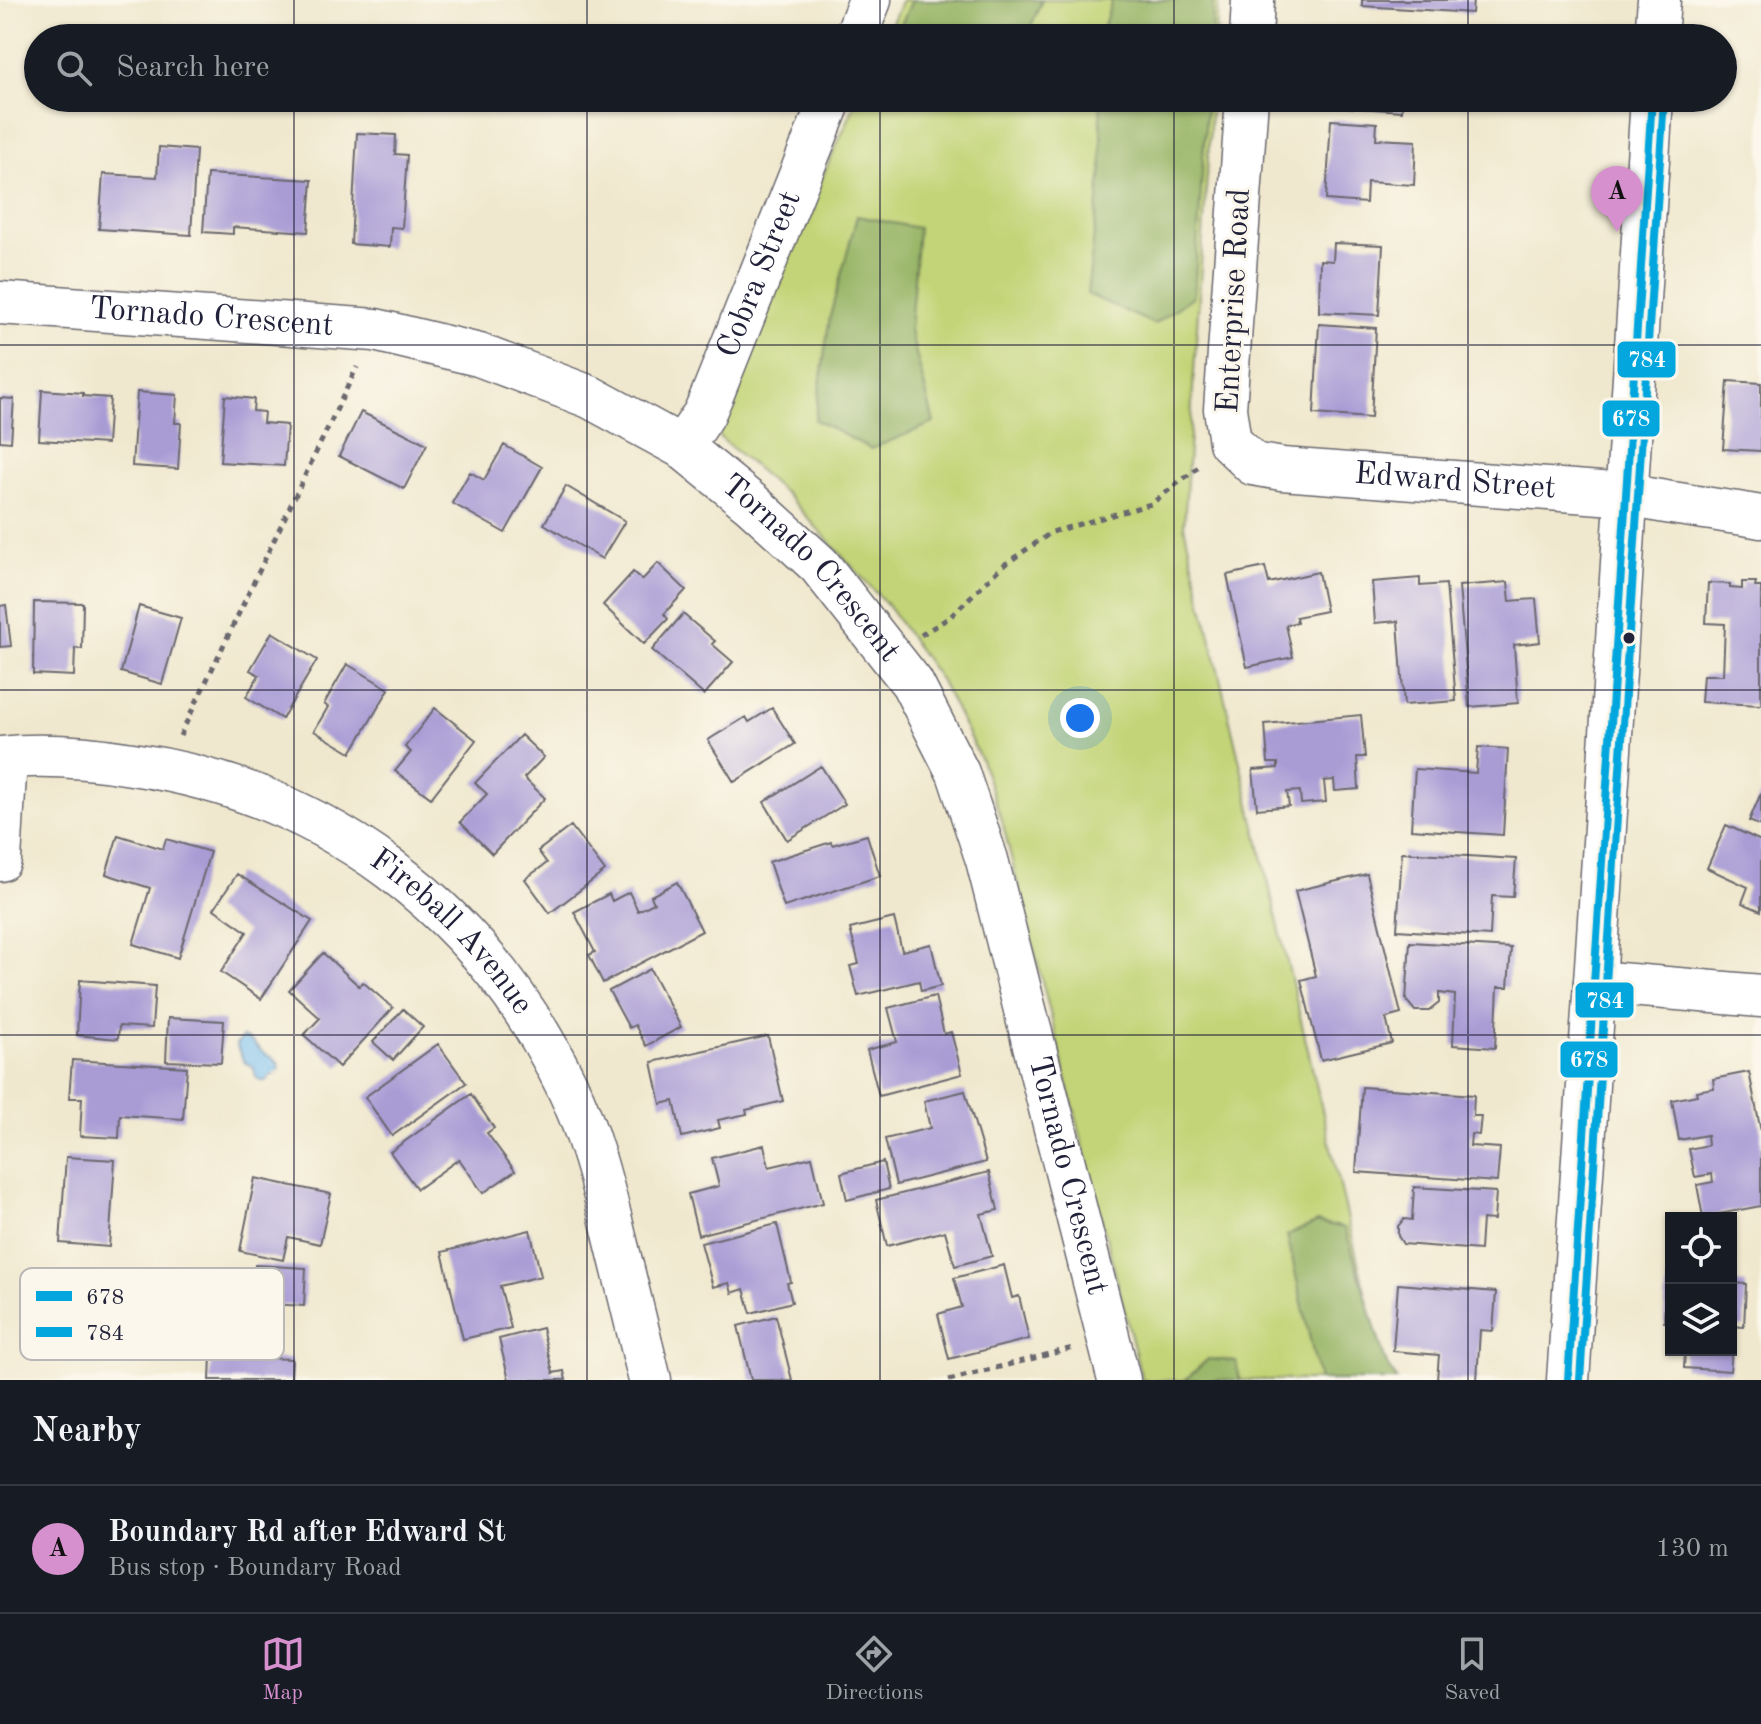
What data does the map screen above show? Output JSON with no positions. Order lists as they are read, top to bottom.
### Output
{
  "streets": {
    "street": [
      "Cobra Street",
      "Enterprise Road",
      "Tornado Crescent",
      "Edward Street",
      "Fireball Avenue"
    ]
  },
  "crossings": [
    ["Cobra Street", "Tornado Crescent"],
    ["Enterprise Road", "Edward Street"]
  ],
  "lines": ["transit line 678", "transit line 784"],
  "legend": ["678", "784"],
  "page": {
    "search": "Search here",
    "pins": "A",
    "heading": "Nearby",
    "list": [
      {
        "mark": "A",
        "name": "Boundary Rd after Edward St",
        "note": "Bus stop · Boundary Road",
        "value": "130 m"
      }
    ],
    "nav": ["Map", "Directions", "Saved"]
  }
}
